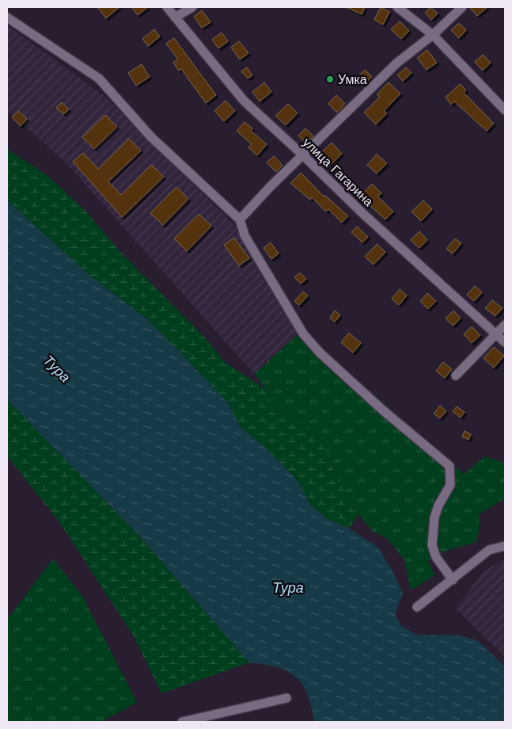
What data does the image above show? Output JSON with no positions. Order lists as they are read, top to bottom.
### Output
{
  "streets": {
    "street": ["улица Гагарина"]
  },
  "water": ["Тура"],
  "places": ["Умка"]
}
